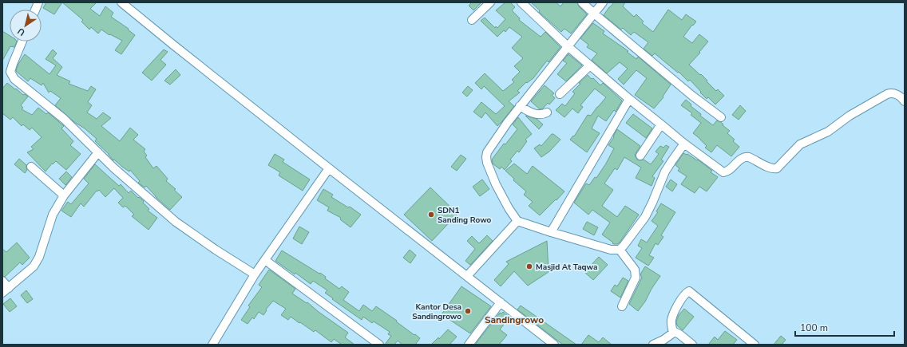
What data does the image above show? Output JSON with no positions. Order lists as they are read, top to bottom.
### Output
{
  "districts": ["Sandingrowo"],
  "places": ["SDN1 Sanding Rowo", "Masjid At Taqwa", "Kantor Desa Sandingrowo"],
  "scale_bar": "100 m",
  "north": "bottom left"
}
